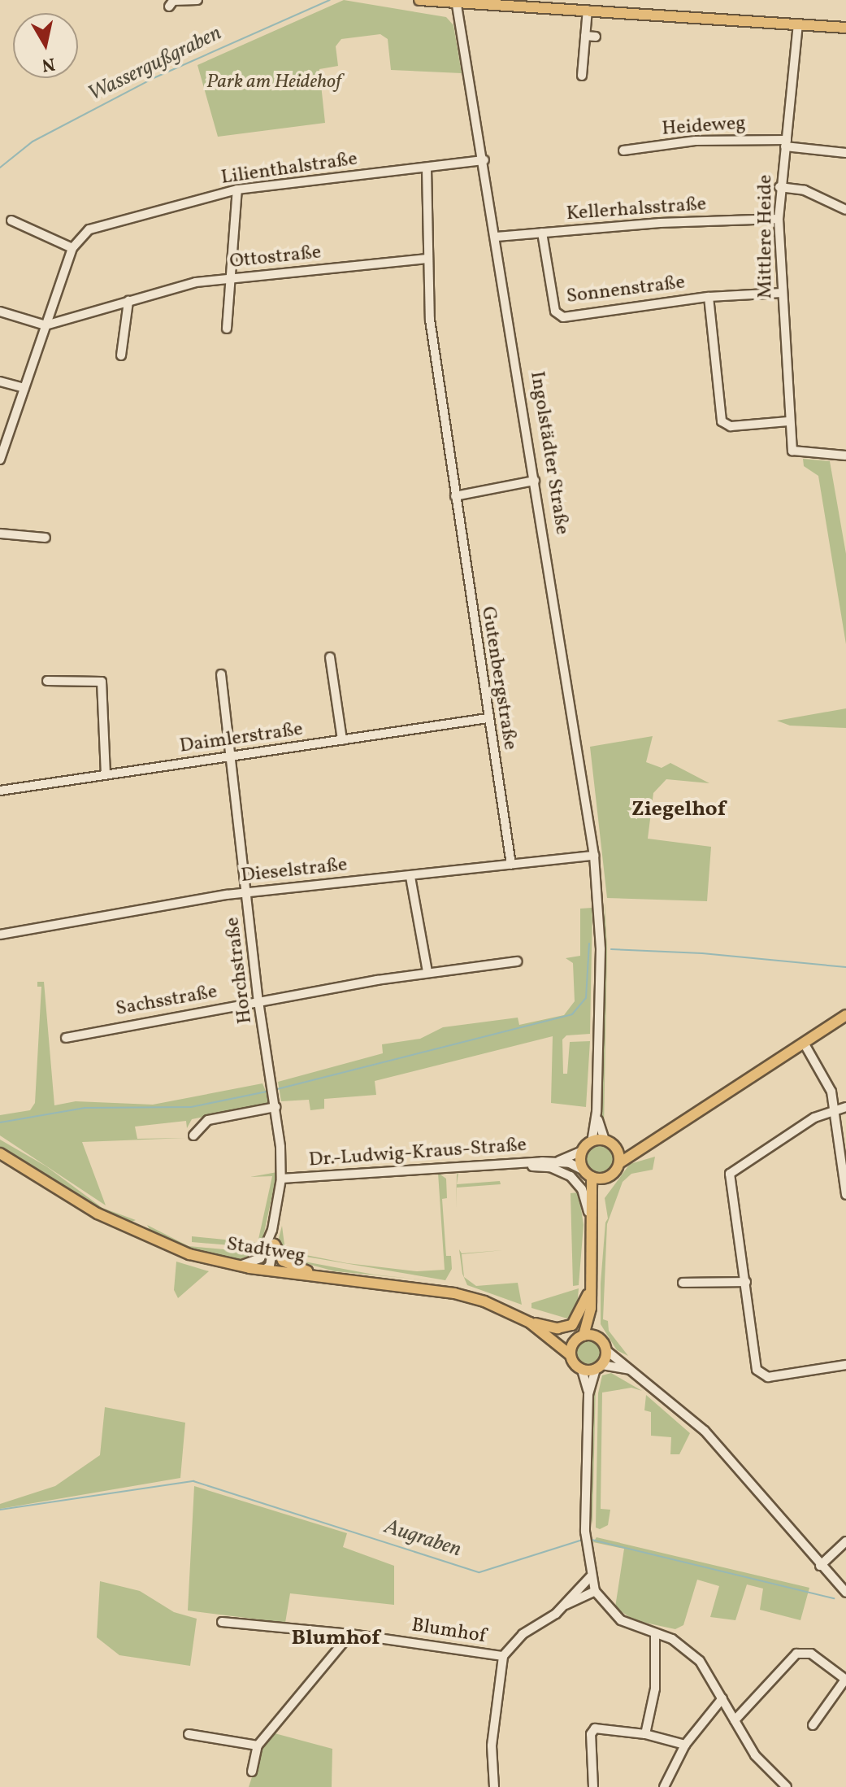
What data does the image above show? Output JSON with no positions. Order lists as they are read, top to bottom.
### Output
{
  "streets": {
    "main road": ["Stadtweg"],
    "street": [
      "Heideweg",
      "Lilienthalstraße",
      "Kellerhalsstraße",
      "Mittlere Heide",
      "Ottostraße",
      "Sonnenstraße",
      "Ingolstädter Straße",
      "Gutenbergstraße",
      "Daimlerstraße",
      "Dieselstraße",
      "Horchstraße",
      "Sachsstraße",
      "Dr.-Ludwig-Kraus-Straße",
      "Blumhof"
    ]
  },
  "crossings": [
    ["Heideweg", "Mittlere Heide"],
    ["Lilienthalstraße", "Ottostraße"],
    ["Lilienthalstraße", "Ingolstädter Straße"],
    ["Lilienthalstraße", "Gutenbergstraße"],
    ["Kellerhalsstraße", "Mittlere Heide"],
    ["Kellerhalsstraße", "Sonnenstraße"],
    ["Kellerhalsstraße", "Ingolstädter Straße"],
    ["Mittlere Heide", "Sonnenstraße"],
    ["Ottostraße", "Gutenbergstraße"],
    ["Ingolstädter Straße", "Dieselstraße"],
    ["Gutenbergstraße", "Daimlerstraße"],
    ["Gutenbergstraße", "Dieselstraße"],
    ["Daimlerstraße", "Horchstraße"],
    ["Dieselstraße", "Horchstraße"],
    ["Horchstraße", "Sachsstraße"],
    ["Horchstraße", "Dr.-Ludwig-Kraus-Straße"],
    ["Horchstraße", "Stadtweg"]
  ],
  "districts": ["Ziegelhof", "Blumhof"],
  "water": ["Wassergußgraben", "Augraben"],
  "parks": ["Park am Heidehof"],
  "north": "bottom"
}
